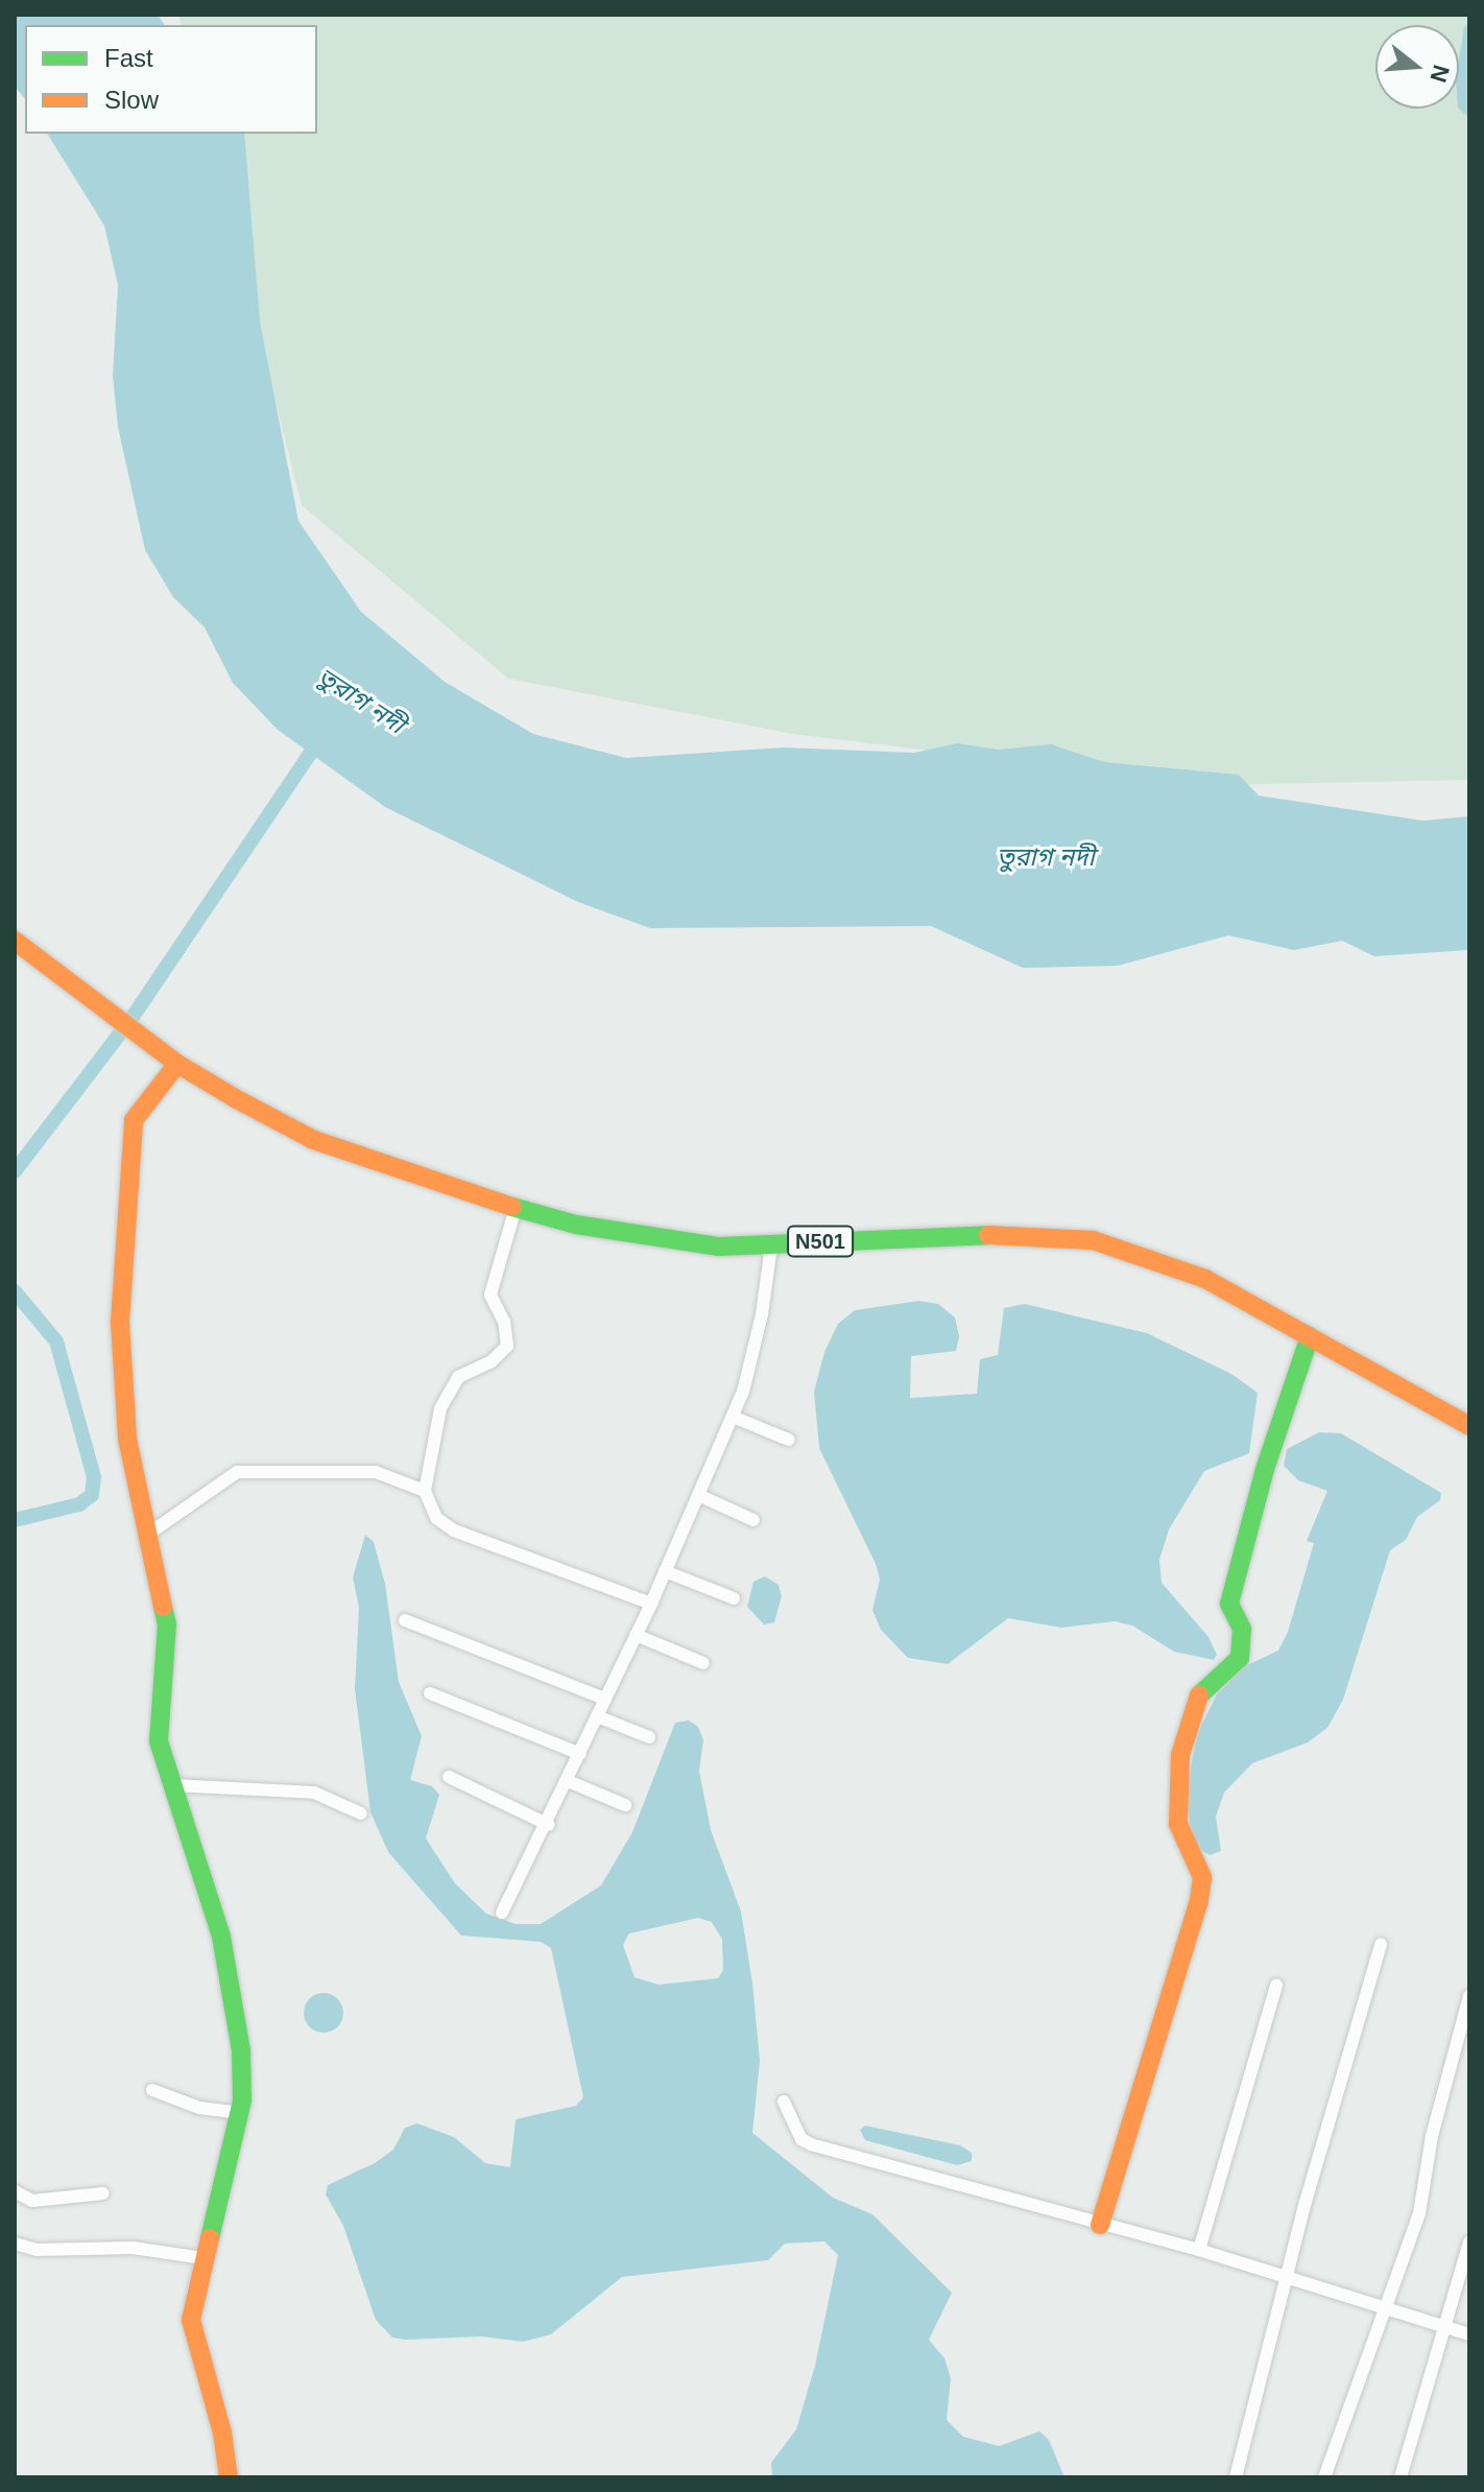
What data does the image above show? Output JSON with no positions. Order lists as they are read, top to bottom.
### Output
{
  "streets": {
    "main road": ["N501"]
  },
  "water": ["তুরাগ নদী"],
  "legend": ["Fast", "Slow"],
  "north": "right"
}
